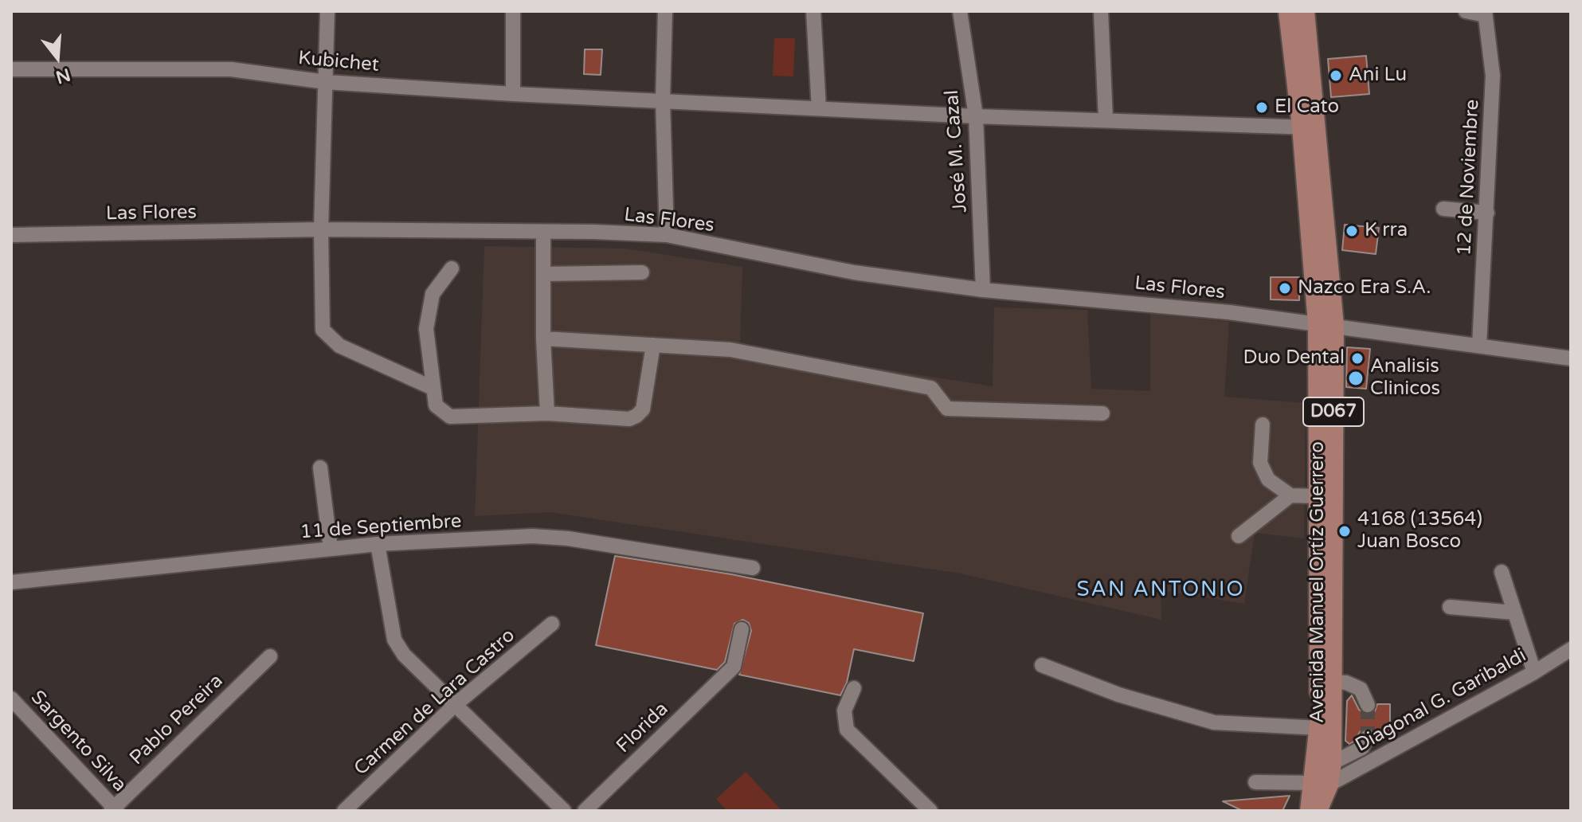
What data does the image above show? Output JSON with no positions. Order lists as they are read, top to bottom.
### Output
{
  "streets": {
    "main road": ["D067", "Avenida Manuel Ortíz Guerrero"],
    "street": [
      "Kubichet",
      "José M. Cazal",
      "12 de Noviembre",
      "Las Flores",
      "11 de Septiembre",
      "Diagonal G. Garibaldi",
      "Carmen de Lara Castro",
      "Pablo Pereira",
      "Florida",
      "Sargento Silva"
    ]
  },
  "crossings": [
    ["Kubichet", "José M. Cazal"],
    ["Kubichet", "Avenida Manuel Ortíz Guerrero"],
    ["José M. Cazal", "Las Flores"],
    ["12 de Noviembre", "Las Flores"],
    ["Las Flores", "Avenida Manuel Ortíz Guerrero"],
    ["Avenida Manuel Ortíz Guerrero", "Diagonal G. Garibaldi"],
    ["Pablo Pereira", "Sargento Silva"]
  ],
  "districts": ["SAN ANTONIO"],
  "places": [
    "Ani Lu",
    "El Cato",
    "K rra",
    "Nazco Era S.A.",
    "Duo Dental",
    "Analisis Clinicos",
    "4168 (13564) Juan Bosco"
  ],
  "north": "bottom"
}
